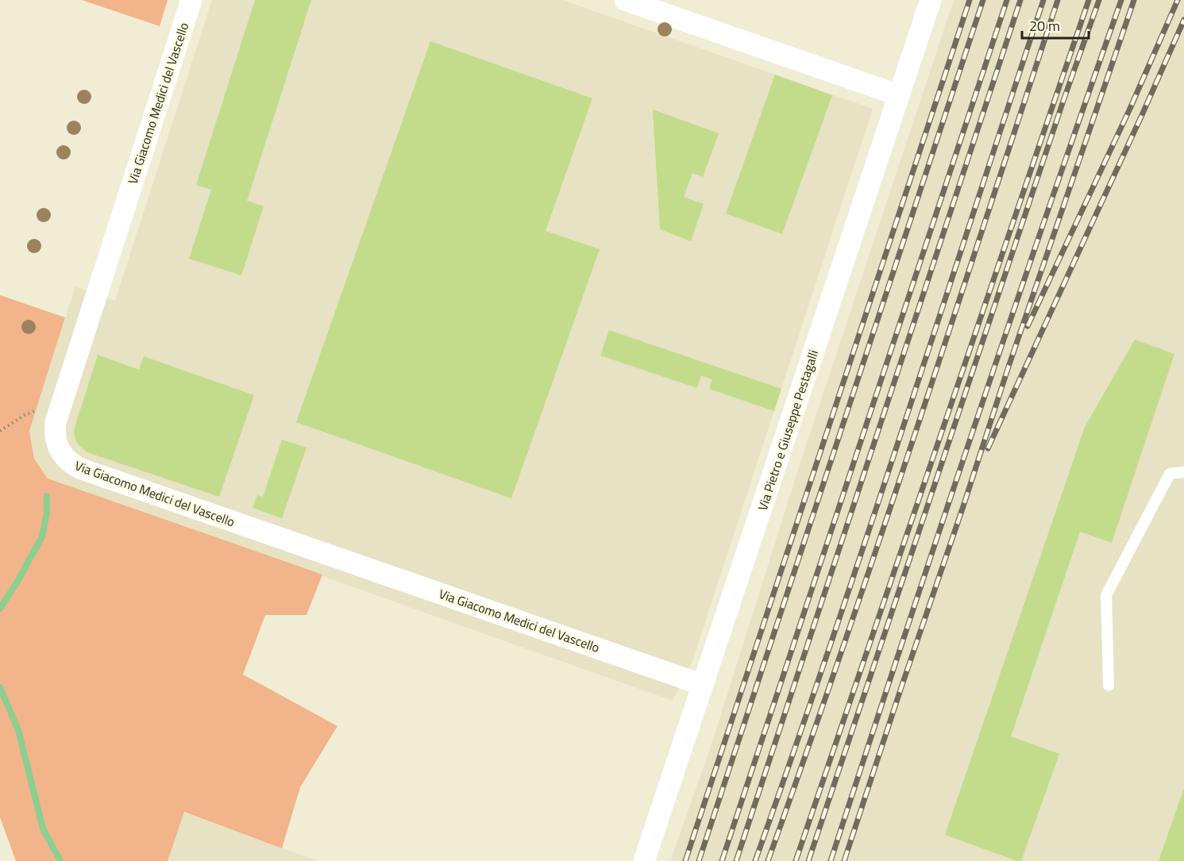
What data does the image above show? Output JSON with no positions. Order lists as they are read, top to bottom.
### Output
{
  "streets": {
    "street": ["Via Giacomo Medici del Vascello", "Via Pietro e Giuseppe Pestagalli"]
  },
  "crossings": [
    ["Via Giacomo Medici del Vascello", "Via Pietro e Giuseppe Pestagalli"]
  ],
  "scale_bar": "20 m"
}
